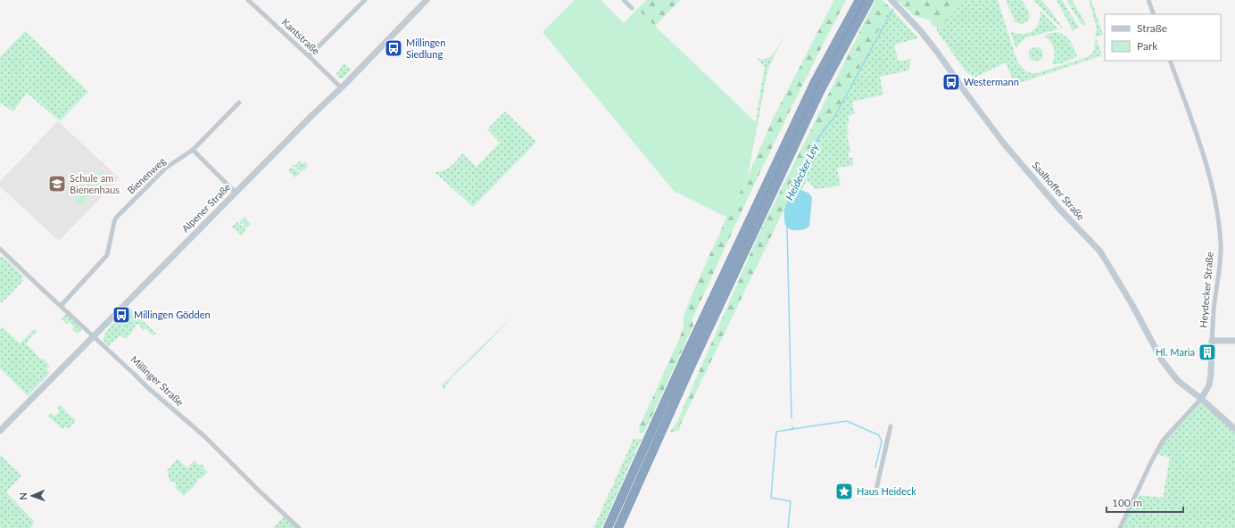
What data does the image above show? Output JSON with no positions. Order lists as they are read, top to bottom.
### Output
{
  "streets": {
    "street": [
      "Kantstraße",
      "Bienenweg",
      "Saalhoffer Straße",
      "Alpener Straße",
      "Heydecker Straße",
      "Millinger Straße"
    ]
  },
  "crossings": [
    ["Kantstraße", "Alpener Straße"],
    ["Bienenweg", "Millinger Straße"],
    ["Saalhoffer Straße", "Heydecker Straße"],
    ["Alpener Straße", "Millinger Straße"]
  ],
  "water": ["Heidecker Ley"],
  "places": {
    "bus stop": ["Millingen Siedlung", "Westermann", "Millingen Gödden"],
    "school or university": ["Schule am Bienenhaus"],
    "building": ["Hl. Maria"],
    "place": ["Haus Heideck"]
  },
  "legend": ["Straße", "Park"],
  "scale_bar": "100 m",
  "north": "left"
}
